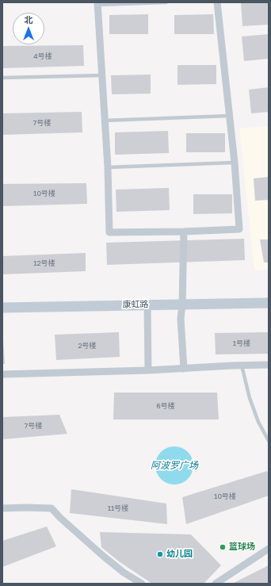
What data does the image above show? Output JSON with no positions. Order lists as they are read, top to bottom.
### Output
{
  "streets": {
    "main road": ["康虹路"]
  },
  "water": ["阿波罗广场"],
  "places": ["篮球场", "幼儿园"],
  "house_numbers": [
    "4号楼",
    "7号楼",
    "10号楼",
    "12号楼",
    "1号楼",
    "2号楼",
    "6号楼",
    "7号楼",
    "10号楼",
    "11号楼"
  ],
  "north": "top"
}
